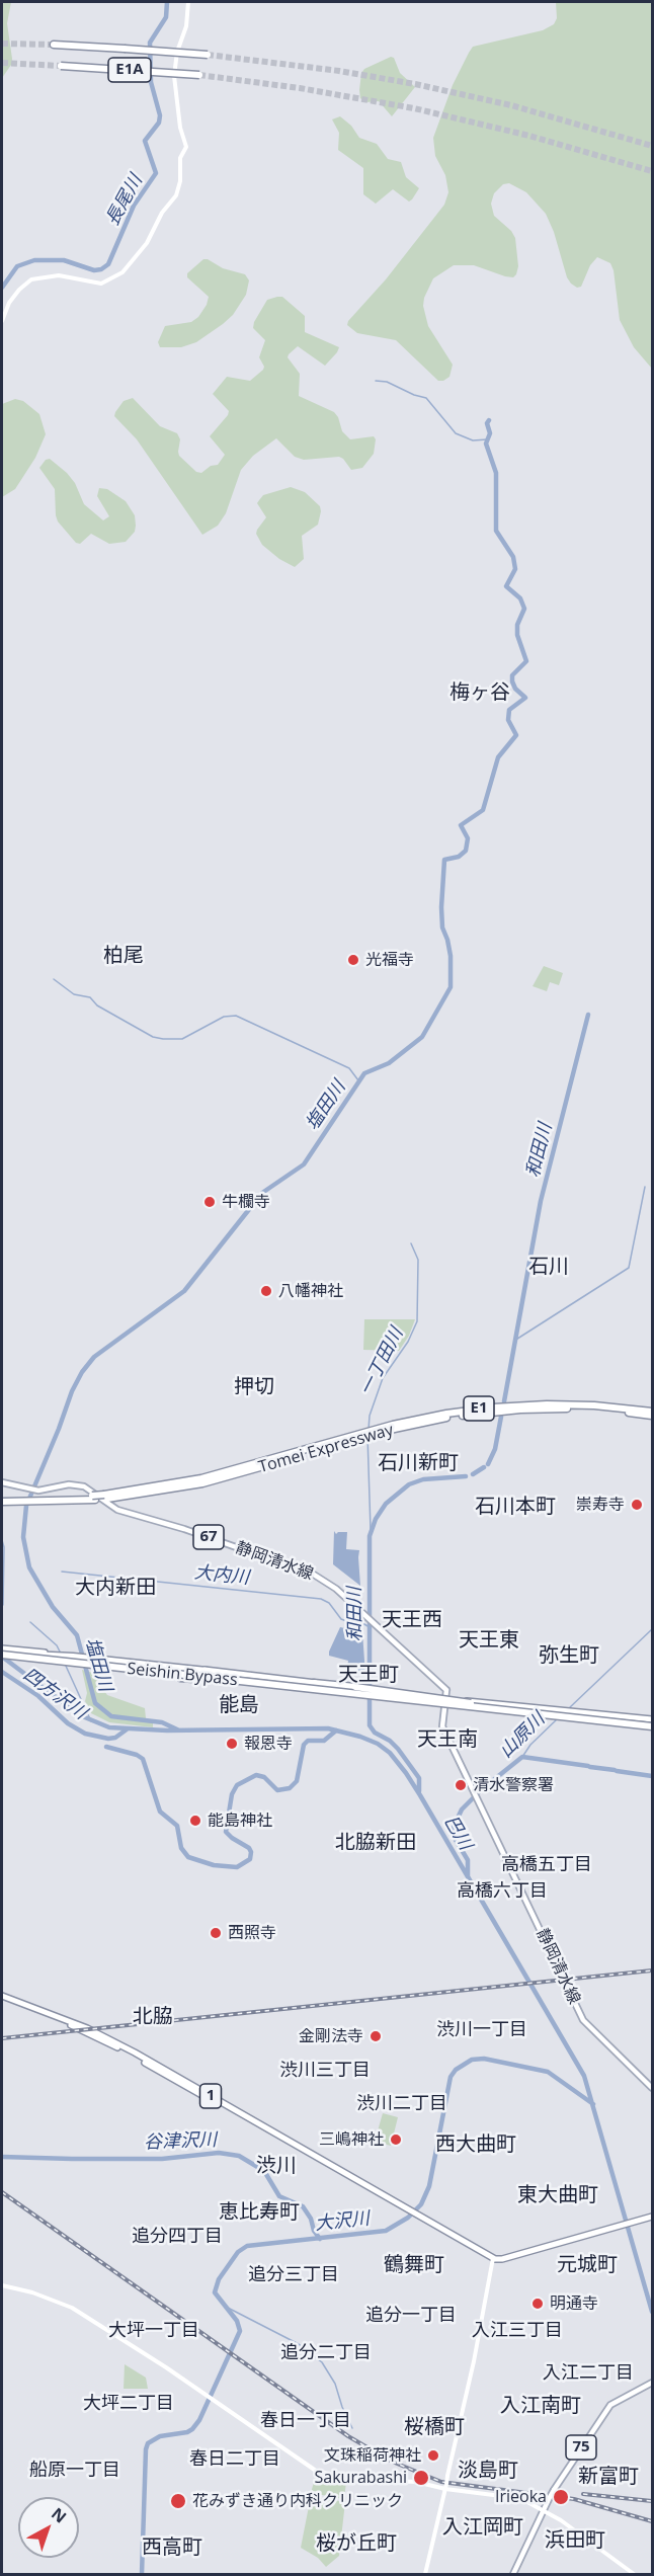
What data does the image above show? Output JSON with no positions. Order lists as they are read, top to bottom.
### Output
{
  "streets": {
    "highway": [
      "E1A",
      "E1",
      "Tomei Expressway",
      "Seishin Bypass",
      "1"
    ],
    "main road": ["67", "静岡清水線", "75"]
  },
  "districts": [
    "梅ヶ谷",
    "柏尾",
    "石川",
    "押切",
    "石川新町",
    "石川本町",
    "大内新田",
    "天王西",
    "天王東",
    "弥生町",
    "天王町",
    "能島",
    "天王南",
    "北脇新田",
    "高橋五丁目",
    "高橋六丁目",
    "北脇",
    "渋川一丁目",
    "渋川三丁目",
    "渋川二丁目",
    "西大曲町",
    "渋川",
    "東大曲町",
    "恵比寿町",
    "追分四丁目",
    "鶴舞町",
    "元城町",
    "追分三丁目",
    "追分一丁目",
    "大坪一丁目",
    "入江三丁目",
    "追分二丁目",
    "入江二丁目",
    "大坪二丁目",
    "入江南町",
    "春日一丁目",
    "桜橋町",
    "春日二丁目",
    "船原一丁目",
    "淡島町",
    "新富町",
    "入江岡町",
    "浜田町",
    "桜が丘町",
    "西高町"
  ],
  "water": [
    "長尾川",
    "塩田川",
    "和田川",
    "一丁田川",
    "大内川",
    "四方沢川",
    "山原川",
    "巴川",
    "谷津沢川",
    "大沢川"
  ],
  "places": [
    "光福寺",
    "牛欄寺",
    "八幡神社",
    "崇寿寺",
    "報恩寺",
    "清水警察署",
    "能島神社",
    "西照寺",
    "金剛法寺",
    "三嶋神社",
    "明通寺",
    "文珠稲荷神社",
    "Sakurabashi",
    "Irieoka",
    "花みずき通り内科クリニック"
  ],
  "north": "top right"
}
